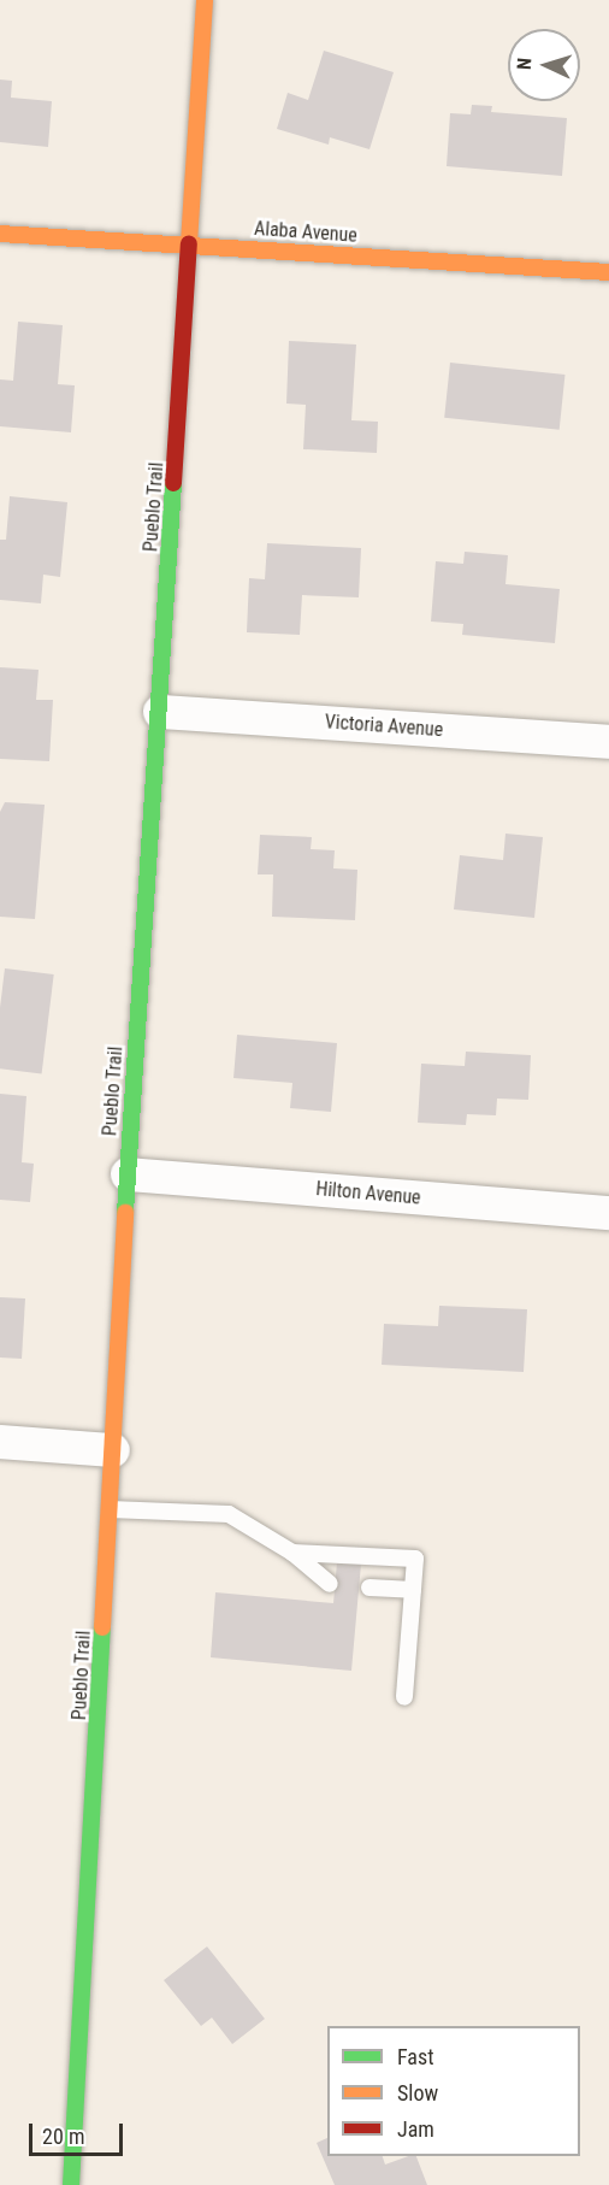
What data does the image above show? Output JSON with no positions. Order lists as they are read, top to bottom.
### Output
{
  "streets": {
    "street": [
      "Alaba Avenue",
      "Pueblo Trail",
      "Victoria Avenue",
      "Hilton Avenue"
    ]
  },
  "crossings": [
    ["Alaba Avenue", "Pueblo Trail"],
    ["Pueblo Trail", "Victoria Avenue"],
    ["Pueblo Trail", "Hilton Avenue"]
  ],
  "legend": ["Fast", "Slow", "Jam"],
  "scale_bar": "20 m",
  "north": "left"
}
